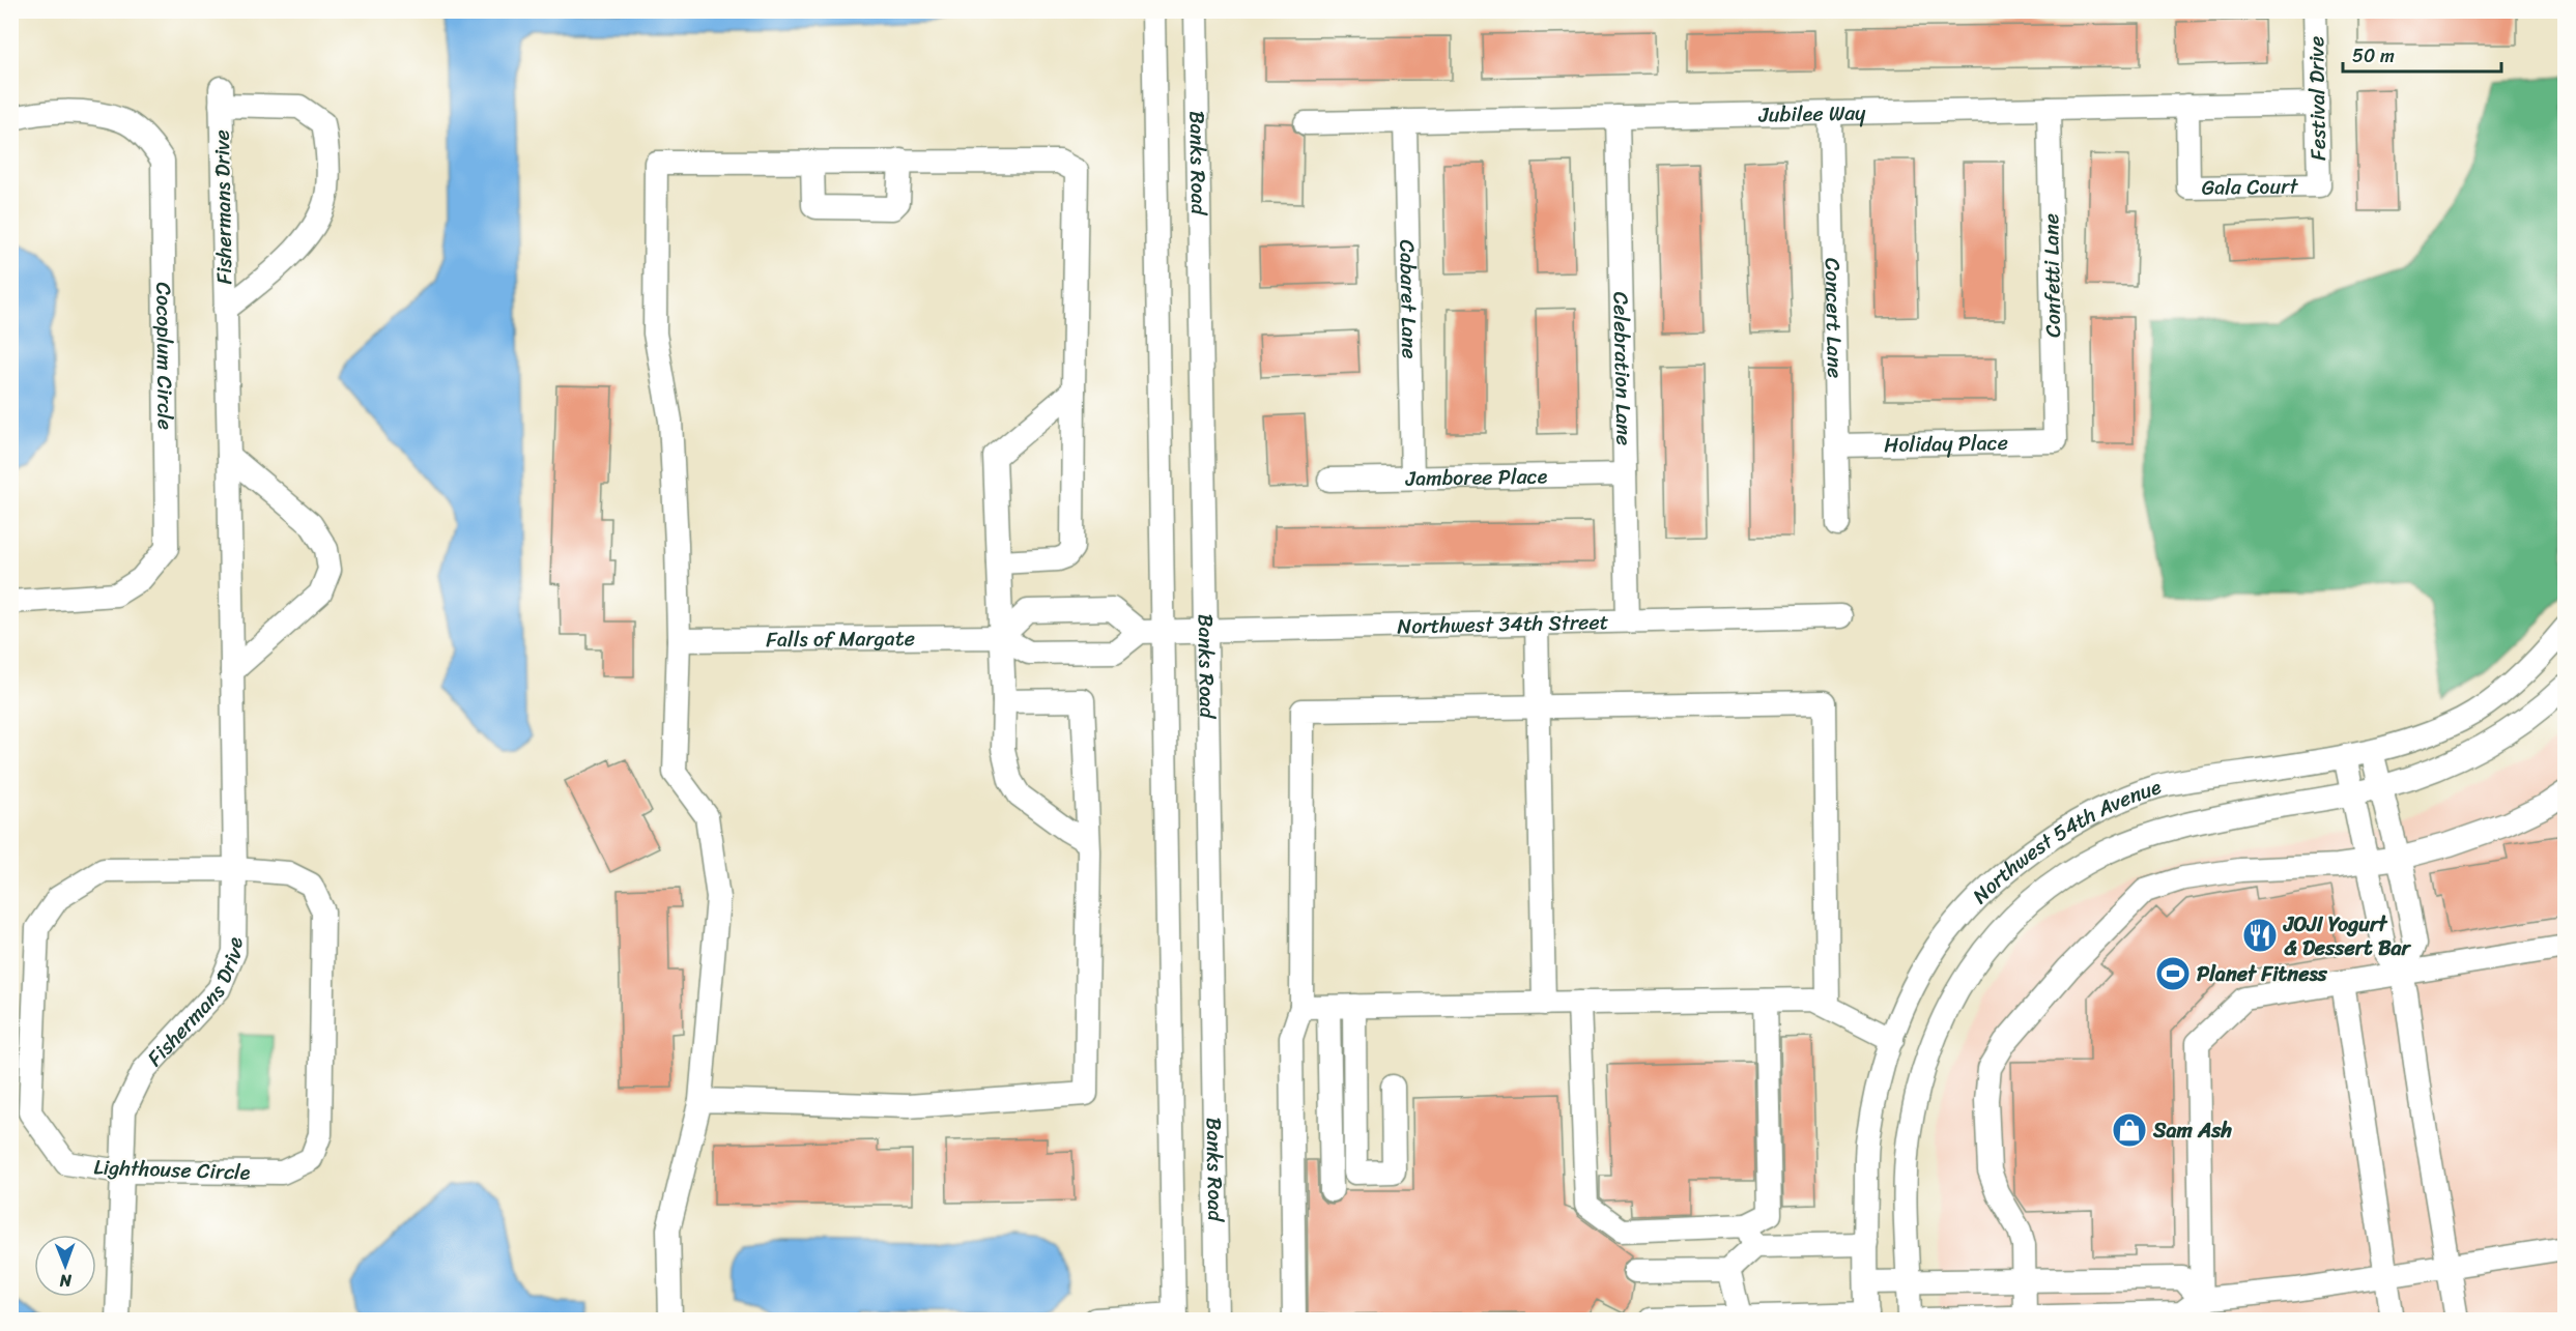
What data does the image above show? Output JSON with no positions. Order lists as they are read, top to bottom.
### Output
{
  "streets": {
    "street": [
      "Festival Drive",
      "Jubilee Way",
      "Banks Road",
      "Gala Court",
      "Fishermans Drive",
      "Confetti Lane",
      "Cabaret Lane",
      "Concert Lane",
      "Cocoplum Circle",
      "Celebration Lane",
      "Holiday Place",
      "Jamboree Place",
      "Northwest 34th Street",
      "Falls of Margate",
      "Northwest 54th Avenue",
      "Lighthouse Circle"
    ]
  },
  "crossings": [
    ["Festival Drive", "Jubilee Way"],
    ["Festival Drive", "Gala Court"],
    ["Jubilee Way", "Gala Court"],
    ["Jubilee Way", "Confetti Lane"],
    ["Jubilee Way", "Cabaret Lane"],
    ["Jubilee Way", "Concert Lane"],
    ["Jubilee Way", "Celebration Lane"],
    ["Banks Road", "Northwest 34th Street"],
    ["Banks Road", "Falls of Margate"],
    ["Fishermans Drive", "Lighthouse Circle"],
    ["Confetti Lane", "Holiday Place"],
    ["Cabaret Lane", "Jamboree Place"],
    ["Concert Lane", "Holiday Place"],
    ["Celebration Lane", "Jamboree Place"],
    ["Celebration Lane", "Northwest 34th Street"],
    ["Northwest 34th Street", "Falls of Margate"]
  ],
  "places": {
    "restaurant": ["JOJI Yogurt & Dessert Bar"],
    "sports": ["Planet Fitness"],
    "shop": ["Sam Ash"]
  },
  "scale_bar": "50 m",
  "north": "bottom"
}
